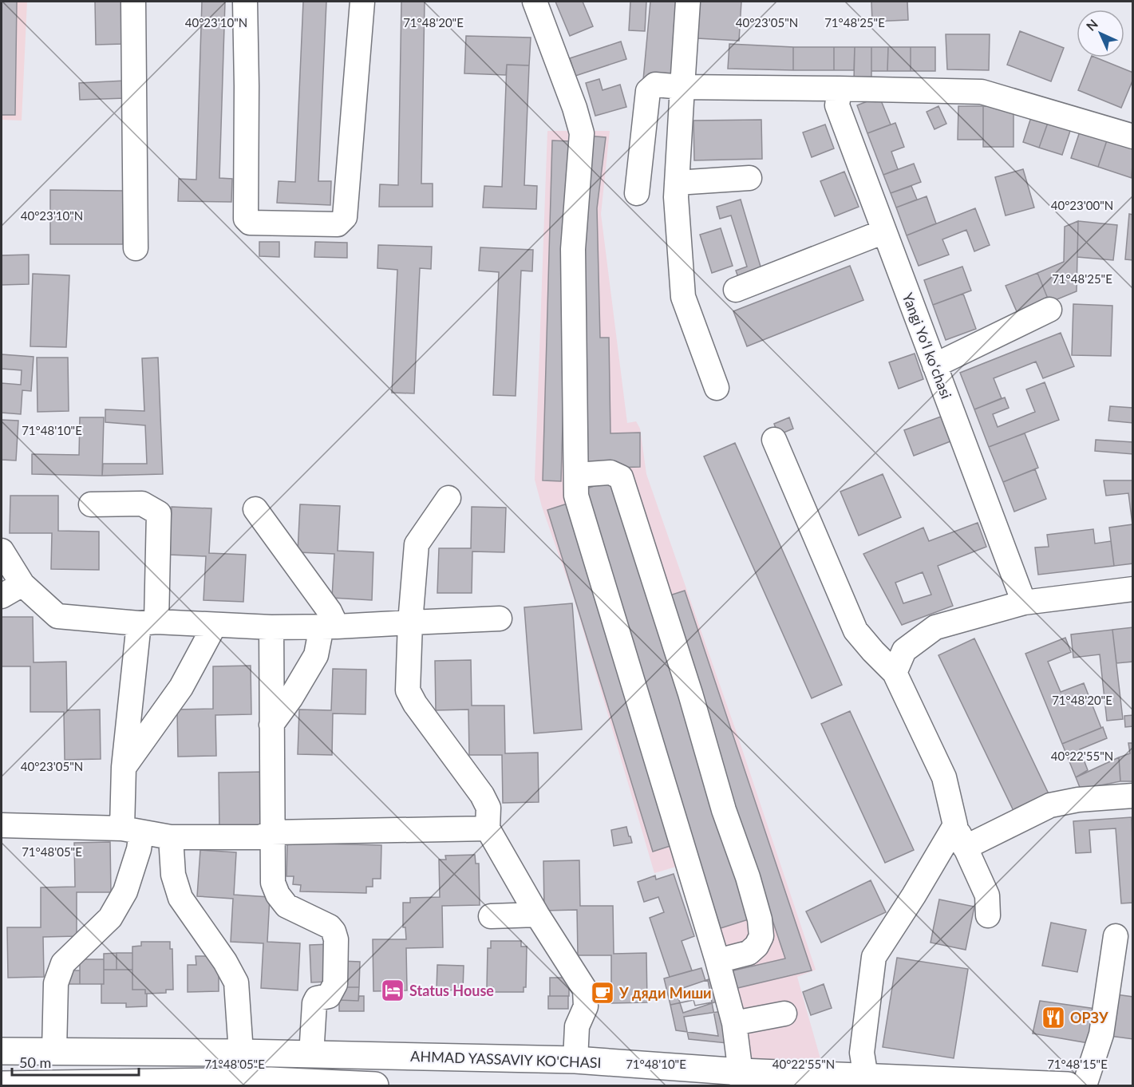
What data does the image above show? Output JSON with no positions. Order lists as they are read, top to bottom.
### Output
{
  "streets": {
    "main road": ["AHMAD YASSAVIY KO'CHASI"],
    "street": ["Yangi Yoʻl koʻchasi"]
  },
  "places": {
    "hotel": ["Status House"],
    "cafe": ["У дяди Миши"],
    "restaurant": ["ОРЗУ"]
  },
  "scale_bar": "50 m",
  "north": "top left",
  "coordinates": [
    "71°48'20\"E",
    "71°48'25\"E",
    "40°23'10\"N",
    "40°23'05\"N",
    "40°23'00\"N",
    "71°48'10\"E",
    "40°22'55\"N",
    "71°48'05\"E",
    "71°48'15\"E"
  ]
}
